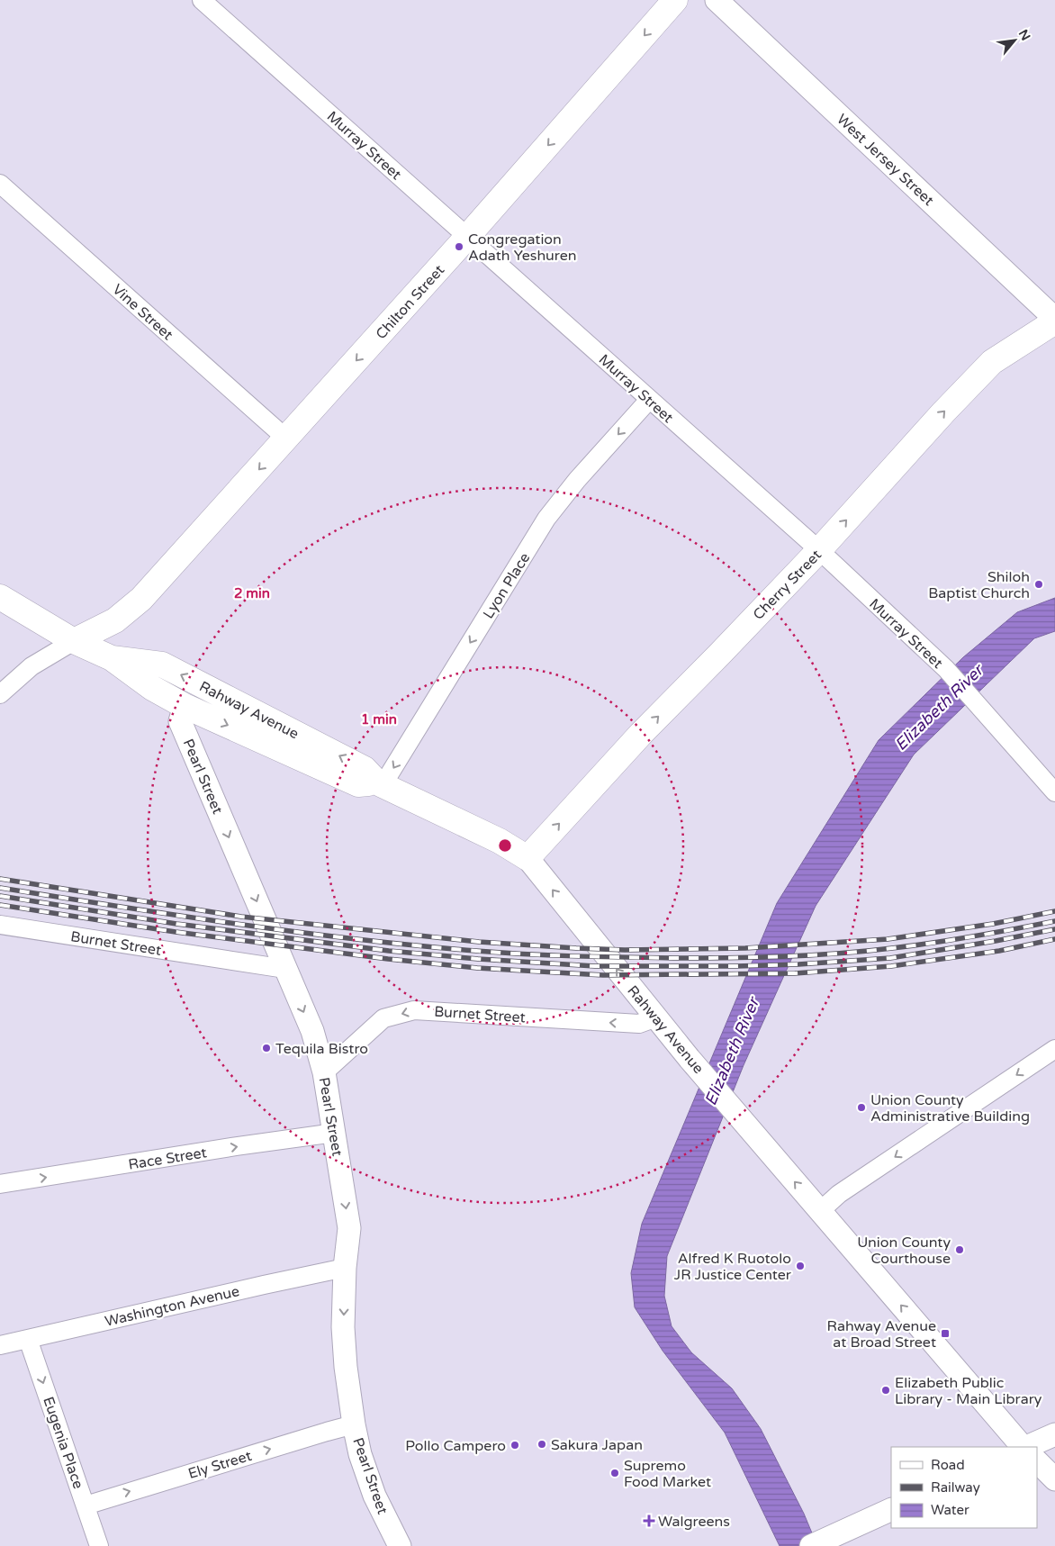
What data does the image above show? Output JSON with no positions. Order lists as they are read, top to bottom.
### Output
{
  "streets": {
    "main road": ["Chilton Street", "Cherry Street", "Rahway Avenue"],
    "street": [
      "Murray Street",
      "West Jersey Street",
      "Vine Street",
      "Lyon Place",
      "Pearl Street",
      "Burnet Street",
      "Race Street",
      "Washington Avenue",
      "Eugenia Place",
      "Ely Street"
    ]
  },
  "crossings": [
    ["Murray Street", "Chilton Street"],
    ["Murray Street", "Cherry Street"],
    ["Murray Street", "Lyon Place"],
    ["West Jersey Street", "Cherry Street"],
    ["Chilton Street", "Vine Street"],
    ["Chilton Street", "Rahway Avenue"],
    ["Cherry Street", "Rahway Avenue"],
    ["Lyon Place", "Rahway Avenue"],
    ["Rahway Avenue", "Pearl Street"],
    ["Rahway Avenue", "Burnet Street"],
    ["Pearl Street", "Burnet Street"],
    ["Pearl Street", "Race Street"],
    ["Pearl Street", "Washington Avenue"],
    ["Pearl Street", "Ely Street"],
    ["Washington Avenue", "Eugenia Place"],
    ["Eugenia Place", "Ely Street"]
  ],
  "one_way": [
    "Chilton Street",
    "Cherry Street",
    "Lyon Place",
    "Pearl Street",
    "Burnet Street",
    "Race Street",
    "Eugenia Place",
    "Ely Street"
  ],
  "water": ["Elizabeth River"],
  "places": {
    "other": [
      "Congregation Adath Yeshuren",
      "Shiloh Baptist Church",
      "Tequila Bistro",
      "Union County Administrative Building",
      "Union County Courthouse",
      "Alfred K Ruotolo JR Justice Center",
      "Elizabeth Public Library - Main Library",
      "Sakura Japan",
      "Pollo Campero",
      "Supremo Food Market"
    ],
    "transit": ["Rahway Avenue at Broad Street"],
    "health": ["Walgreens"]
  },
  "legend": ["Road", "Railway", "Water"],
  "north": "top right",
  "rings": ["2 min", "1 min"]
}
